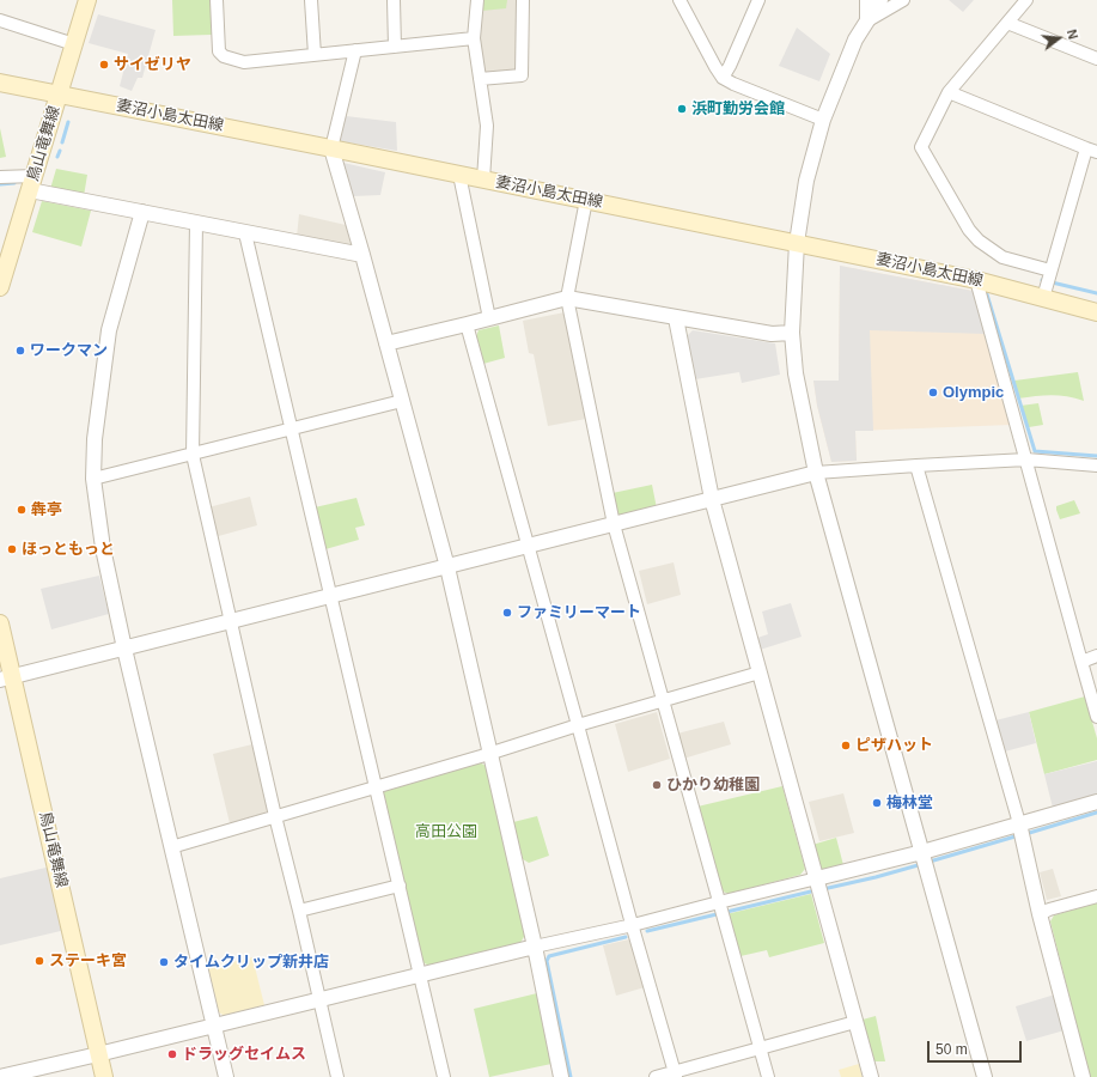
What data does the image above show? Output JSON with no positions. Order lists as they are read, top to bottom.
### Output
{
  "streets": {
    "main road": ["妻沼小島太田線", "鳥山竜舞線"]
  },
  "crossings": [
    ["妻沼小島太田線", "鳥山竜舞線"]
  ],
  "parks": ["高田公園"],
  "places": [
    "サイゼリヤ",
    "浜町勤労会館",
    "ワークマン",
    "Olympic",
    "犇亭",
    "ほっともっと",
    "ファミリーマート",
    "ピザハット",
    "ひかり幼稚園",
    "梅林堂",
    "ステーキ宮",
    "タイムクリップ新井店",
    "ドラッグセイムス"
  ],
  "scale_bar": "50 m",
  "north": "right"
}
